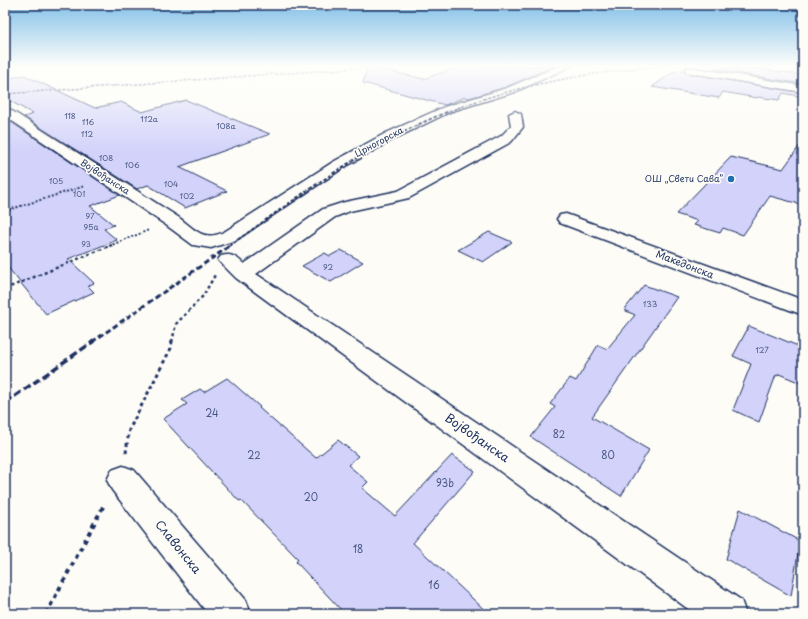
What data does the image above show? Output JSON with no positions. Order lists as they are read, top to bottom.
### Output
{
  "streets": {
    "street": [
      "Црногорска",
      "Војвођанска",
      "Македонска",
      "Славонска"
    ]
  },
  "crossings": [
    ["Црногорска", "Војвођанска"]
  ],
  "places": ["ОШ „Свети Сава”"],
  "house_numbers": [
    "118",
    "112a",
    "116",
    "108a",
    "112",
    "108",
    "106",
    "105",
    "104",
    "101",
    "102",
    "97",
    "95a",
    "93",
    "92",
    "133",
    "127",
    "24",
    "82",
    "22",
    "80",
    "93b",
    "20",
    "18",
    "16"
  ]
}
